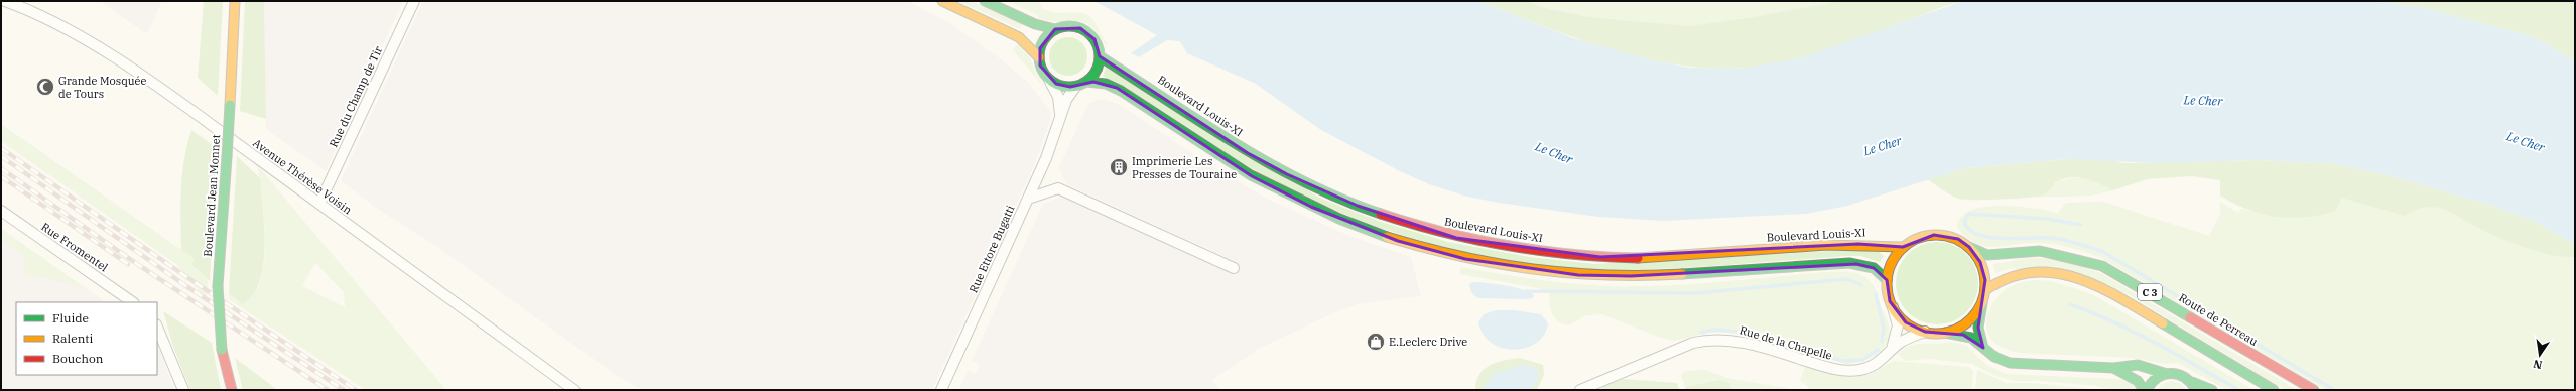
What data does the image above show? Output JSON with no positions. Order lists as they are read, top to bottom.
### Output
{
  "streets": {
    "main road": [
      "Boulevard Louis-XI",
      "Boulevard Jean Monnet",
      "C 3",
      "Route de Perreau"
    ],
    "street": [
      "Rue du Champ de Tir",
      "Avenue Thérèse Voisin",
      "Rue Fromentel",
      "Rue Ettore Bugatti",
      "Rue de la Chapelle"
    ]
  },
  "crossings": [
    ["Rue du Champ de Tir", "Avenue Thérèse Voisin"],
    ["Boulevard Louis-XI", "Rue Ettore Bugatti"],
    ["Boulevard Louis-XI", "C 3"],
    ["Boulevard Louis-XI", "Route de Perreau"],
    ["Boulevard Louis-XI", "Rue de la Chapelle"],
    ["C 3", "Route de Perreau"],
    ["C 3", "Rue de la Chapelle"],
    ["Route de Perreau", "Rue de la Chapelle"]
  ],
  "water": ["Le Cher"],
  "places": {
    "mosque": ["Grande Mosquée de Tours"],
    "building": ["Imprimerie Les Presses de Touraine"],
    "shop": ["E.Leclerc Drive"]
  },
  "legend": ["Fluide", "Ralenti", "Bouchon"],
  "north": "bottom"
}
